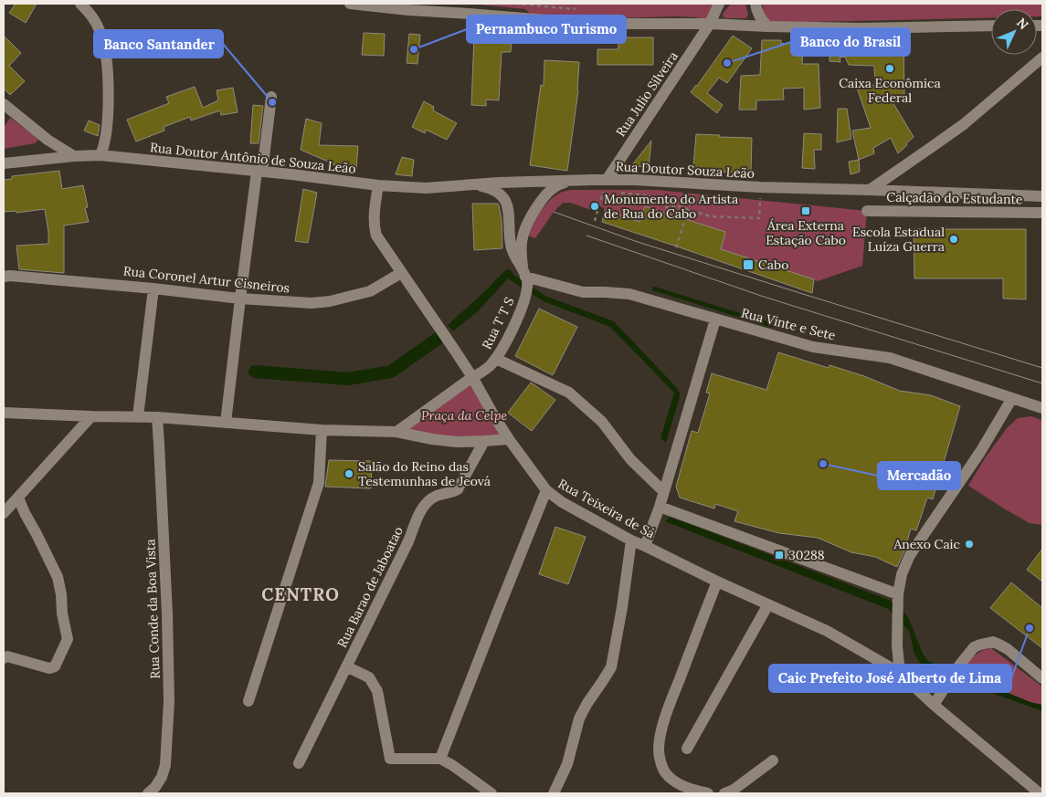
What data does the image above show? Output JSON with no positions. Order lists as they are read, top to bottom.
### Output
{
  "streets": {
    "street": [
      "Rua Julio Silveira",
      "Rua Doutor Antônio de Souza Leão",
      "Rua Doutor Souza Leão",
      "Calçadão do Estudante",
      "Rua Coronel Artur Cisneiros",
      "Rua T T S",
      "Rua Vinte e Sete",
      "Rua Teixeira de Sá",
      "Rua Barao de Jaboatao",
      "Rua Conde da Boa Vista"
    ]
  },
  "crossings": [
    ["Rua Julio Silveira", "Rua Doutor Souza Leão"],
    ["Rua Doutor Antônio de Souza Leão", "Rua Doutor Souza Leão"],
    ["Rua Doutor Antônio de Souza Leão", "Rua T T S"],
    ["Rua Doutor Antônio de Souza Leão", "Rua Teixeira de Sá"],
    ["Rua Coronel Artur Cisneiros", "Rua Teixeira de Sá"],
    ["Rua T T S", "Rua Vinte e Sete"],
    ["Rua T T S", "Rua Teixeira de Sá"]
  ],
  "districts": ["CENTRO"],
  "parks": ["Praça da Celpe"],
  "places": {
    "other": [
      "Pernambuco Turismo",
      "Banco do Brasil",
      "Caixa Econômica Federal",
      "Banco Santander",
      "Monumento do Artista de Rua do Cabo",
      "Escola Estadual Luíza Guerra",
      "Mercadão",
      "Salão do Reino das Testemunhas de Jeová",
      "Anexo Caic",
      "Caic Prefeito José Alberto de Lima"
    ],
    "transit": ["Área Externa Estação Cabo", "Cabo", "30288"]
  },
  "north": "top right"
}
